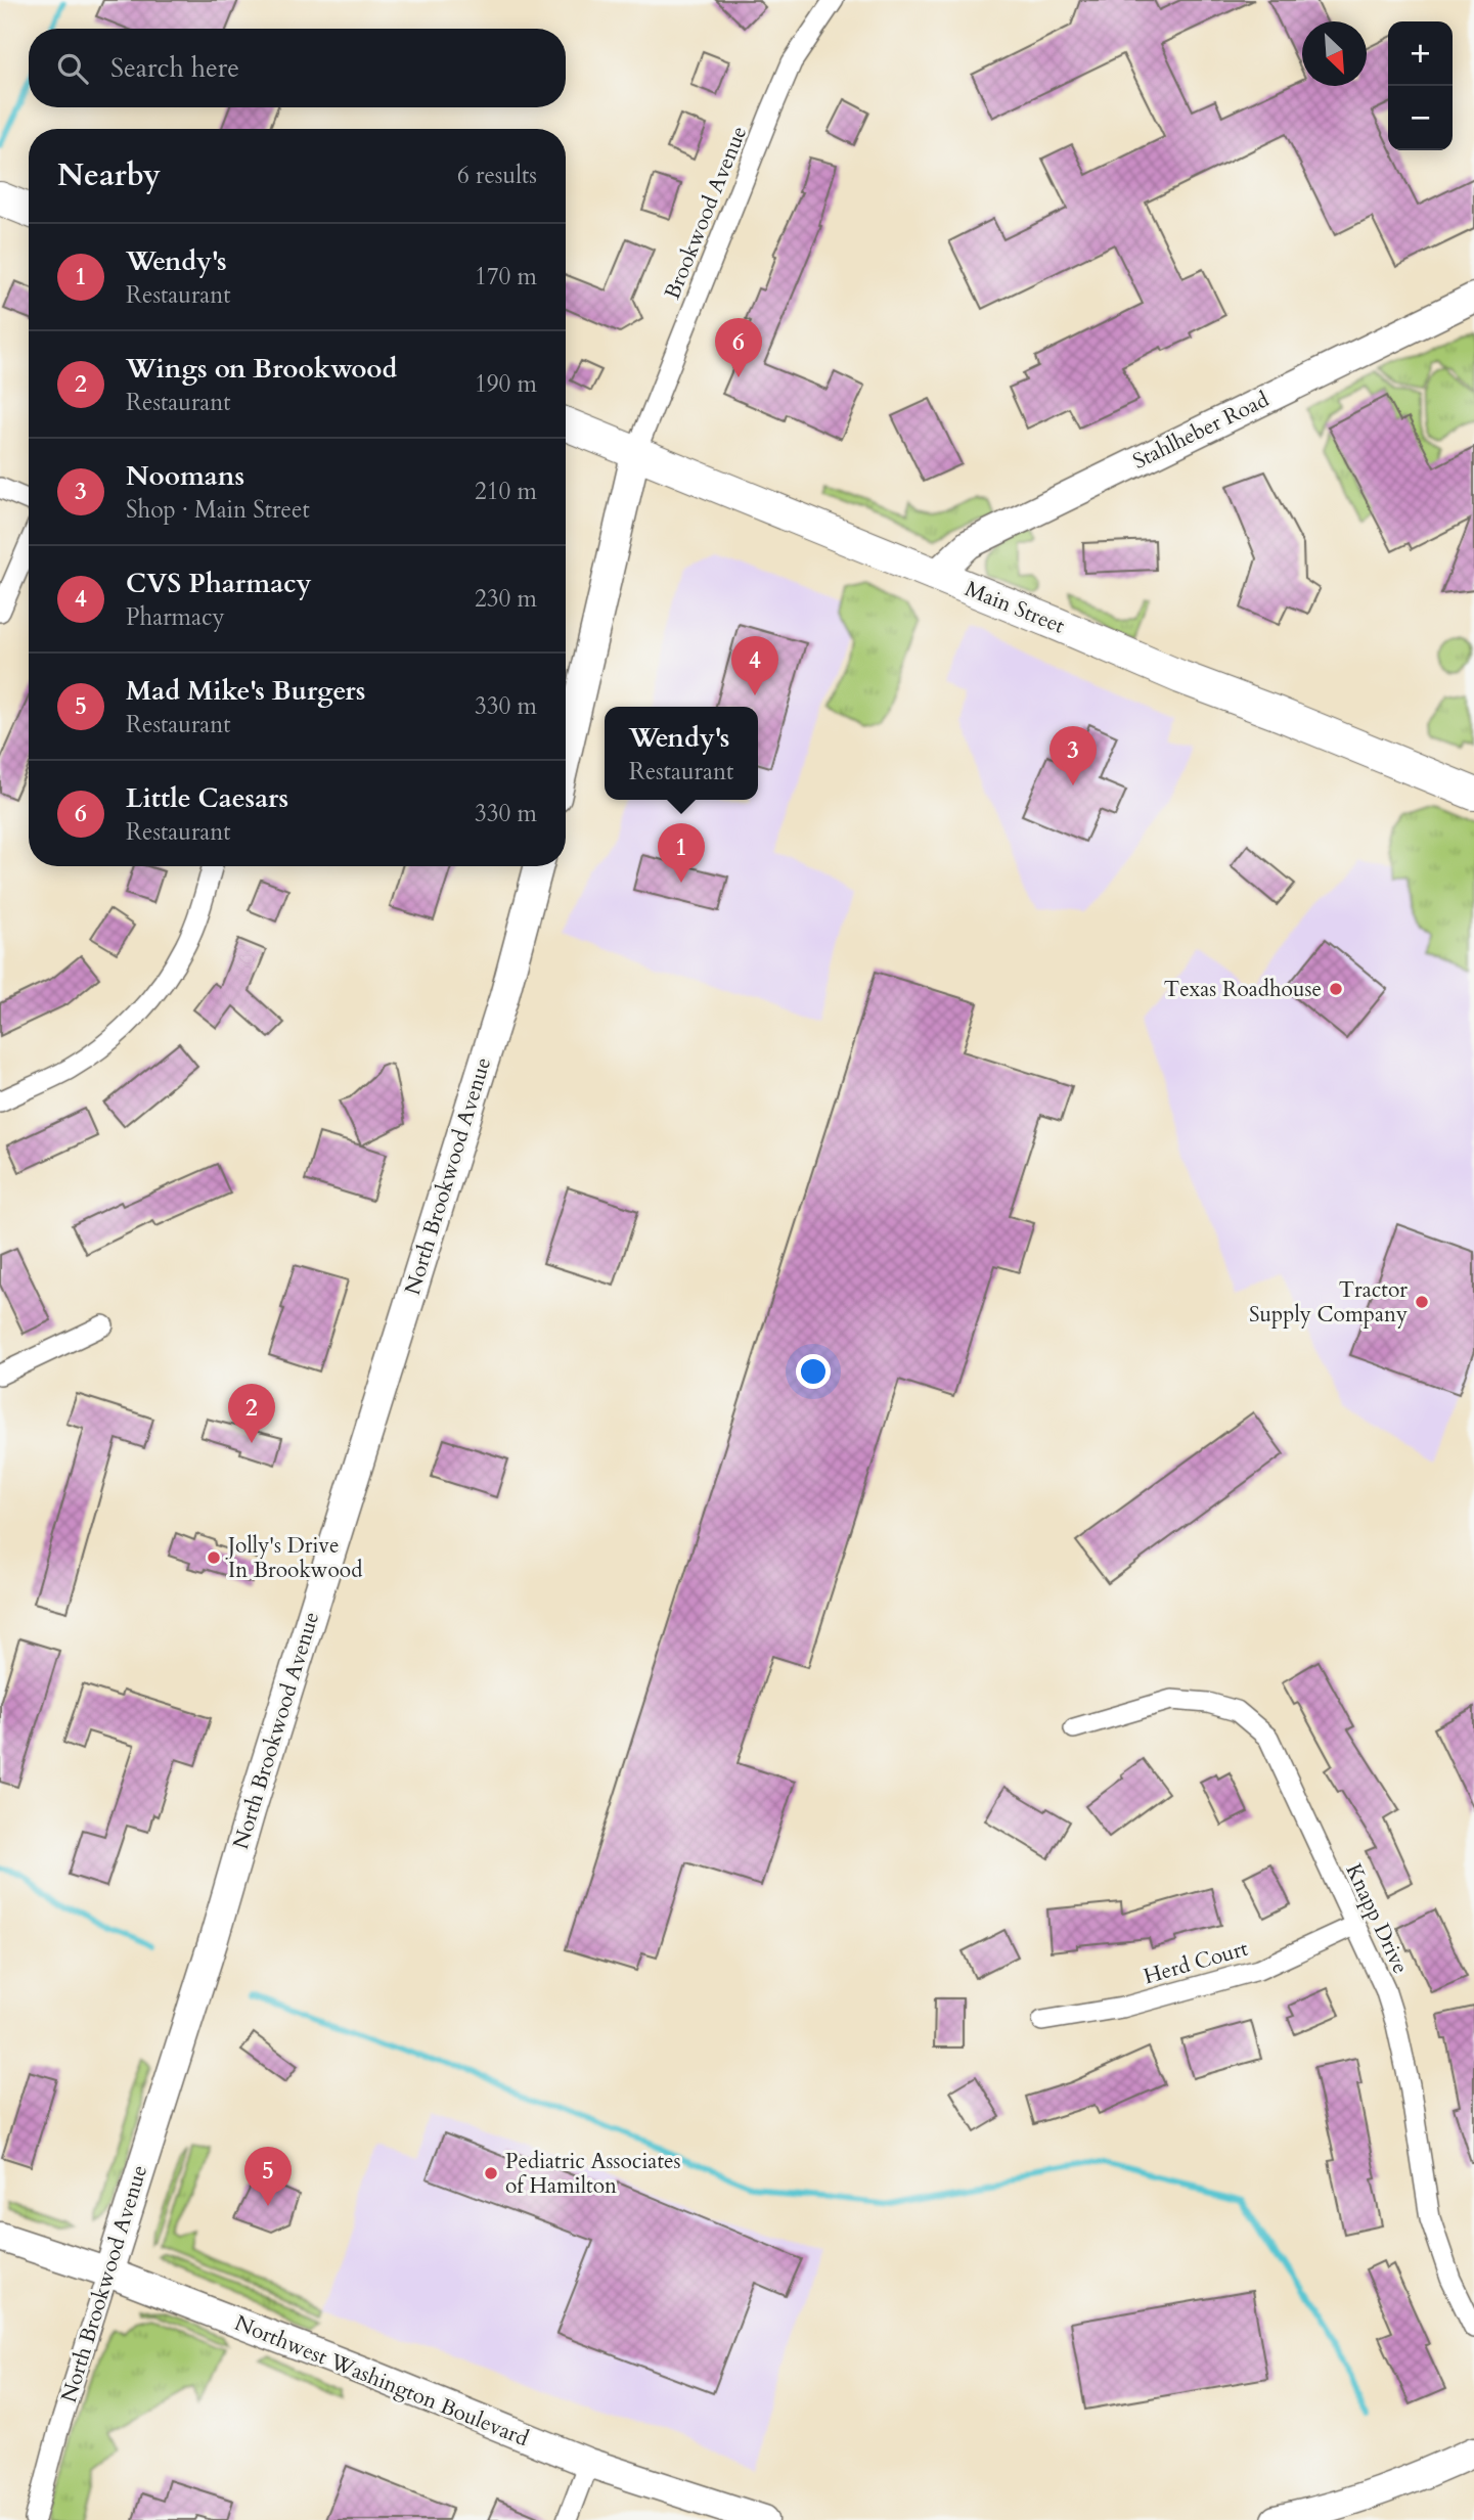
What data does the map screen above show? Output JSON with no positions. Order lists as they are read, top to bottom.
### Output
{
  "streets": {
    "main road": ["Main Street"],
    "street": [
      "Brookwood Avenue",
      "Stahlheber Road",
      "North Brookwood Avenue",
      "Knapp Drive",
      "Herd Court",
      "Northwest Washington Boulevard"
    ]
  },
  "crossings": [
    ["Brookwood Avenue", "Main Street"],
    ["Stahlheber Road", "Main Street"],
    ["North Brookwood Avenue", "Northwest Washington Boulevard"],
    ["Knapp Drive", "Herd Court"]
  ],
  "places": [
    "Texas Roadhouse",
    "Tractor Supply Company",
    "Jolly's Drive In Brookwood",
    "Pediatric Associates of Hamilton"
  ],
  "north": "bottom right",
  "page": {
    "map_buttons": ["+", "−"],
    "search": "Search here",
    "heading": ["Nearby", "6 results"],
    "list": [
      {
        "mark": "1",
        "name": "Wendy's",
        "note": "Restaurant",
        "value": "170 m"
      },
      {
        "mark": "2",
        "name": "Wings on Brookwood",
        "note": "Restaurant",
        "value": "190 m"
      },
      {
        "mark": "3",
        "name": "Noomans",
        "note": "Shop · Main Street",
        "value": "210 m"
      },
      {
        "mark": "4",
        "name": "CVS Pharmacy",
        "note": "Pharmacy",
        "value": "230 m"
      },
      {
        "mark": "5",
        "name": "Mad Mike's Burgers",
        "note": "Restaurant",
        "value": "330 m"
      },
      {
        "mark": "6",
        "name": "Little Caesars",
        "note": "Restaurant",
        "value": "330 m"
      }
    ],
    "pins": [
      "6",
      "4",
      "3",
      "1",
      "2",
      "5"
    ],
    "popup": ["Wendy's", "Restaurant"]
  }
}
